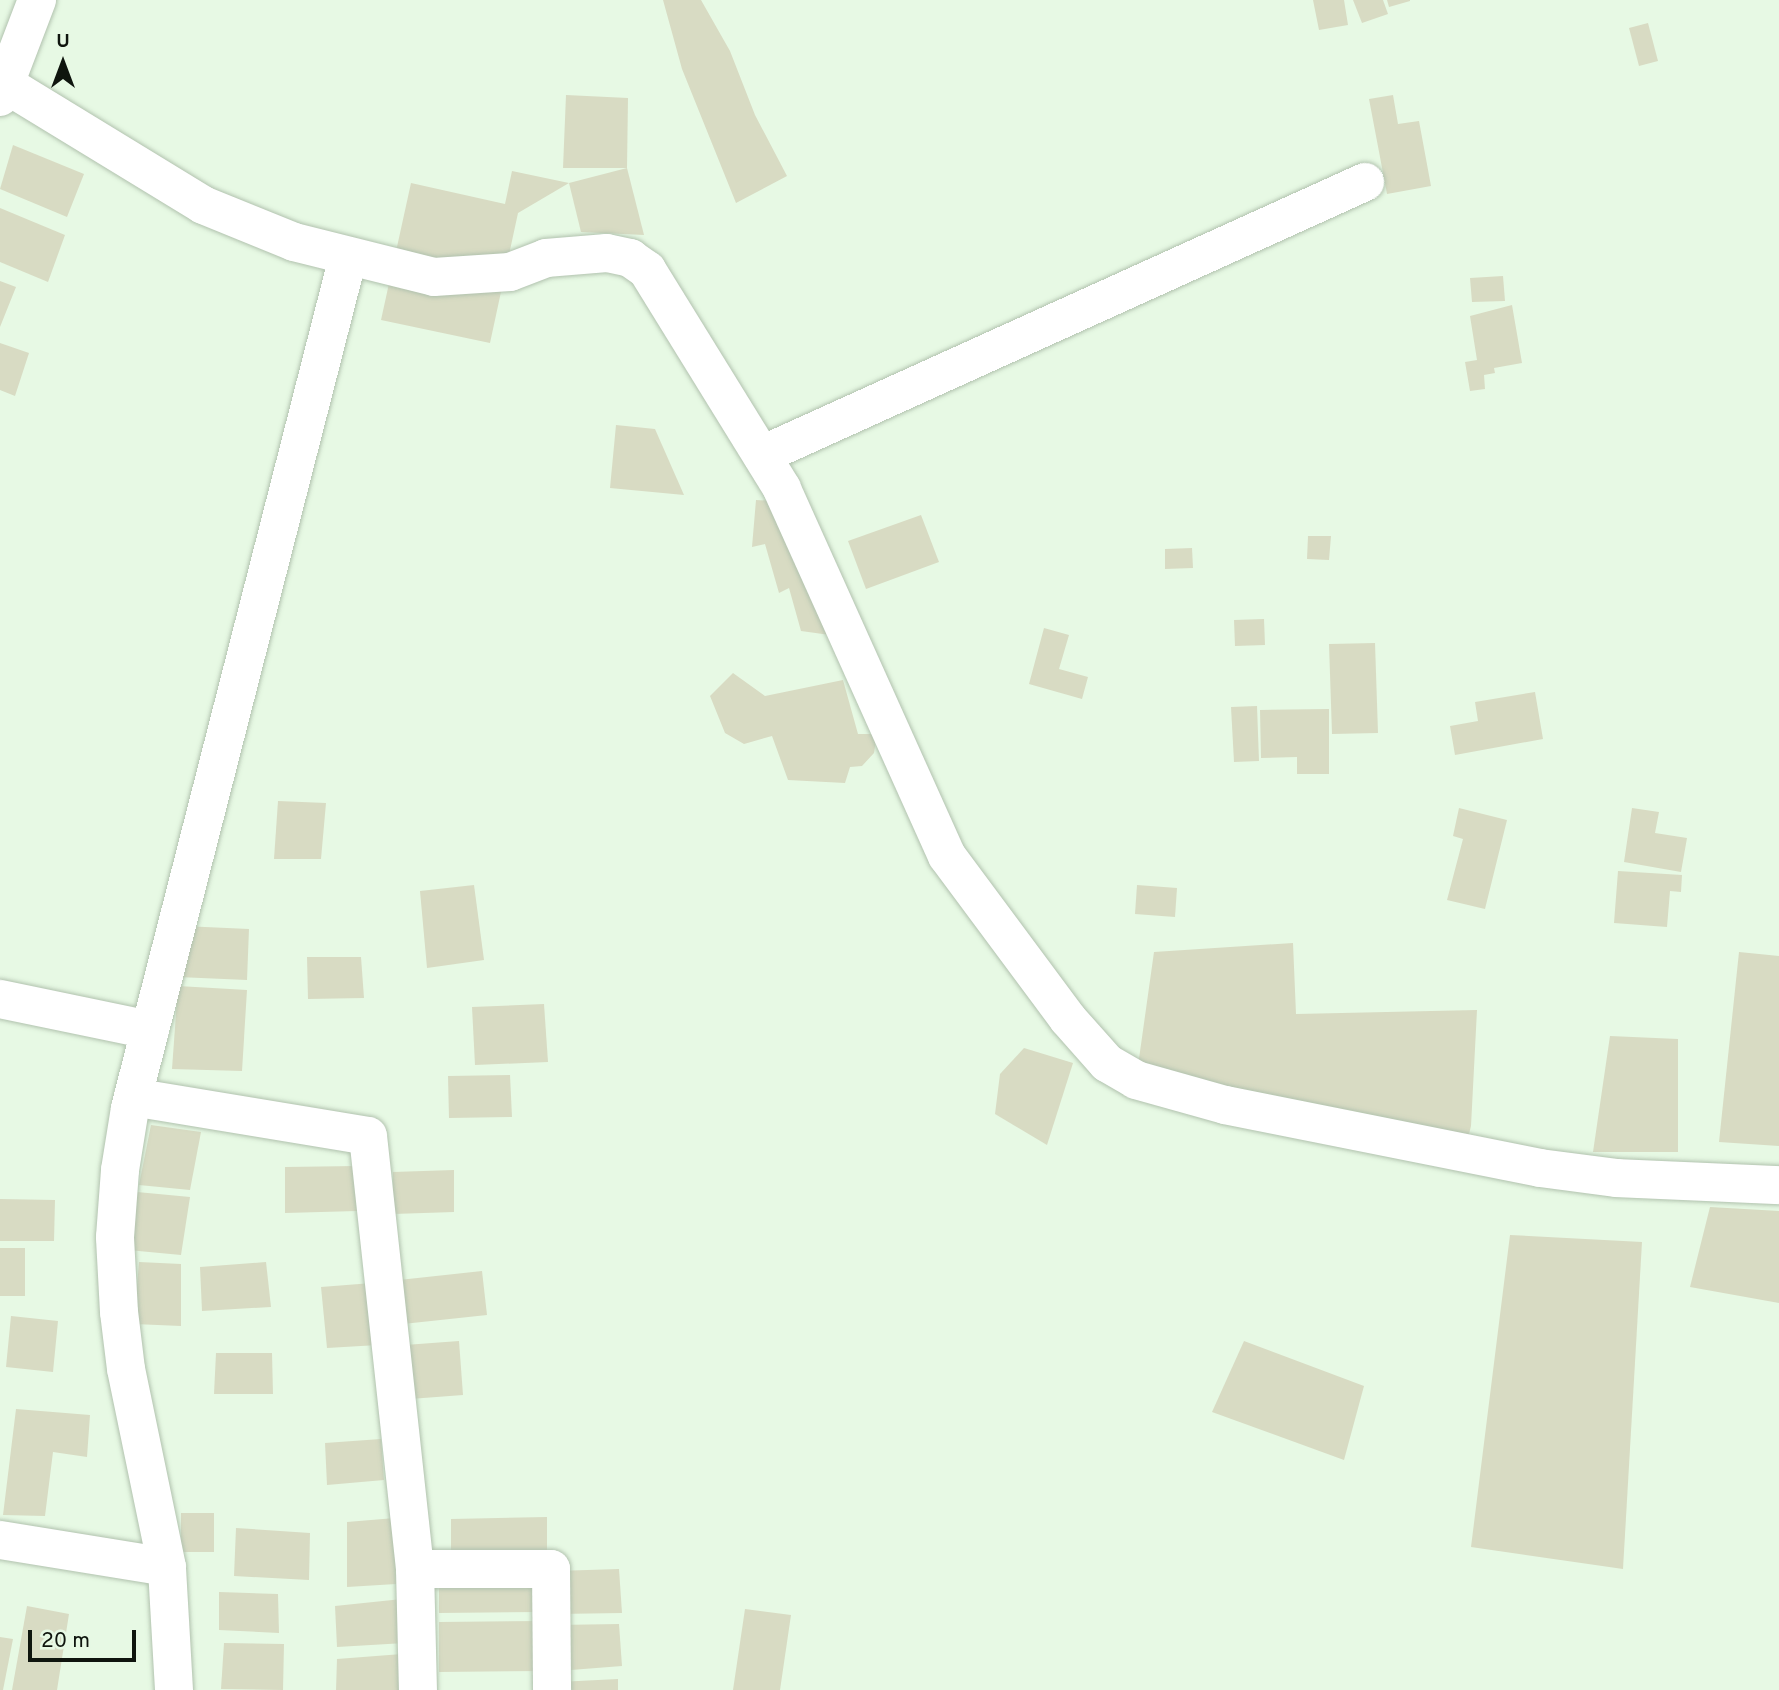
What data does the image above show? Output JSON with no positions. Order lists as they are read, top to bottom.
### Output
{
  "scale_bar": "20 m",
  "north": "top"
}
